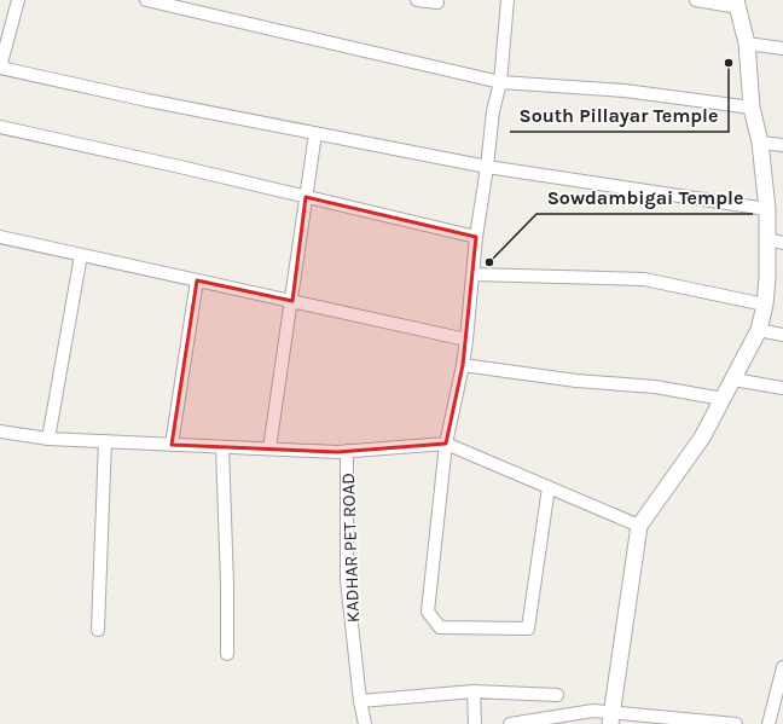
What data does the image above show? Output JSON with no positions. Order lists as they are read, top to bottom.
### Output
{
  "streets": {
    "street": ["KADHAR PET ROAD"]
  },
  "places": ["South Pillayar Temple", "Sowdambigai Temple"]
}
